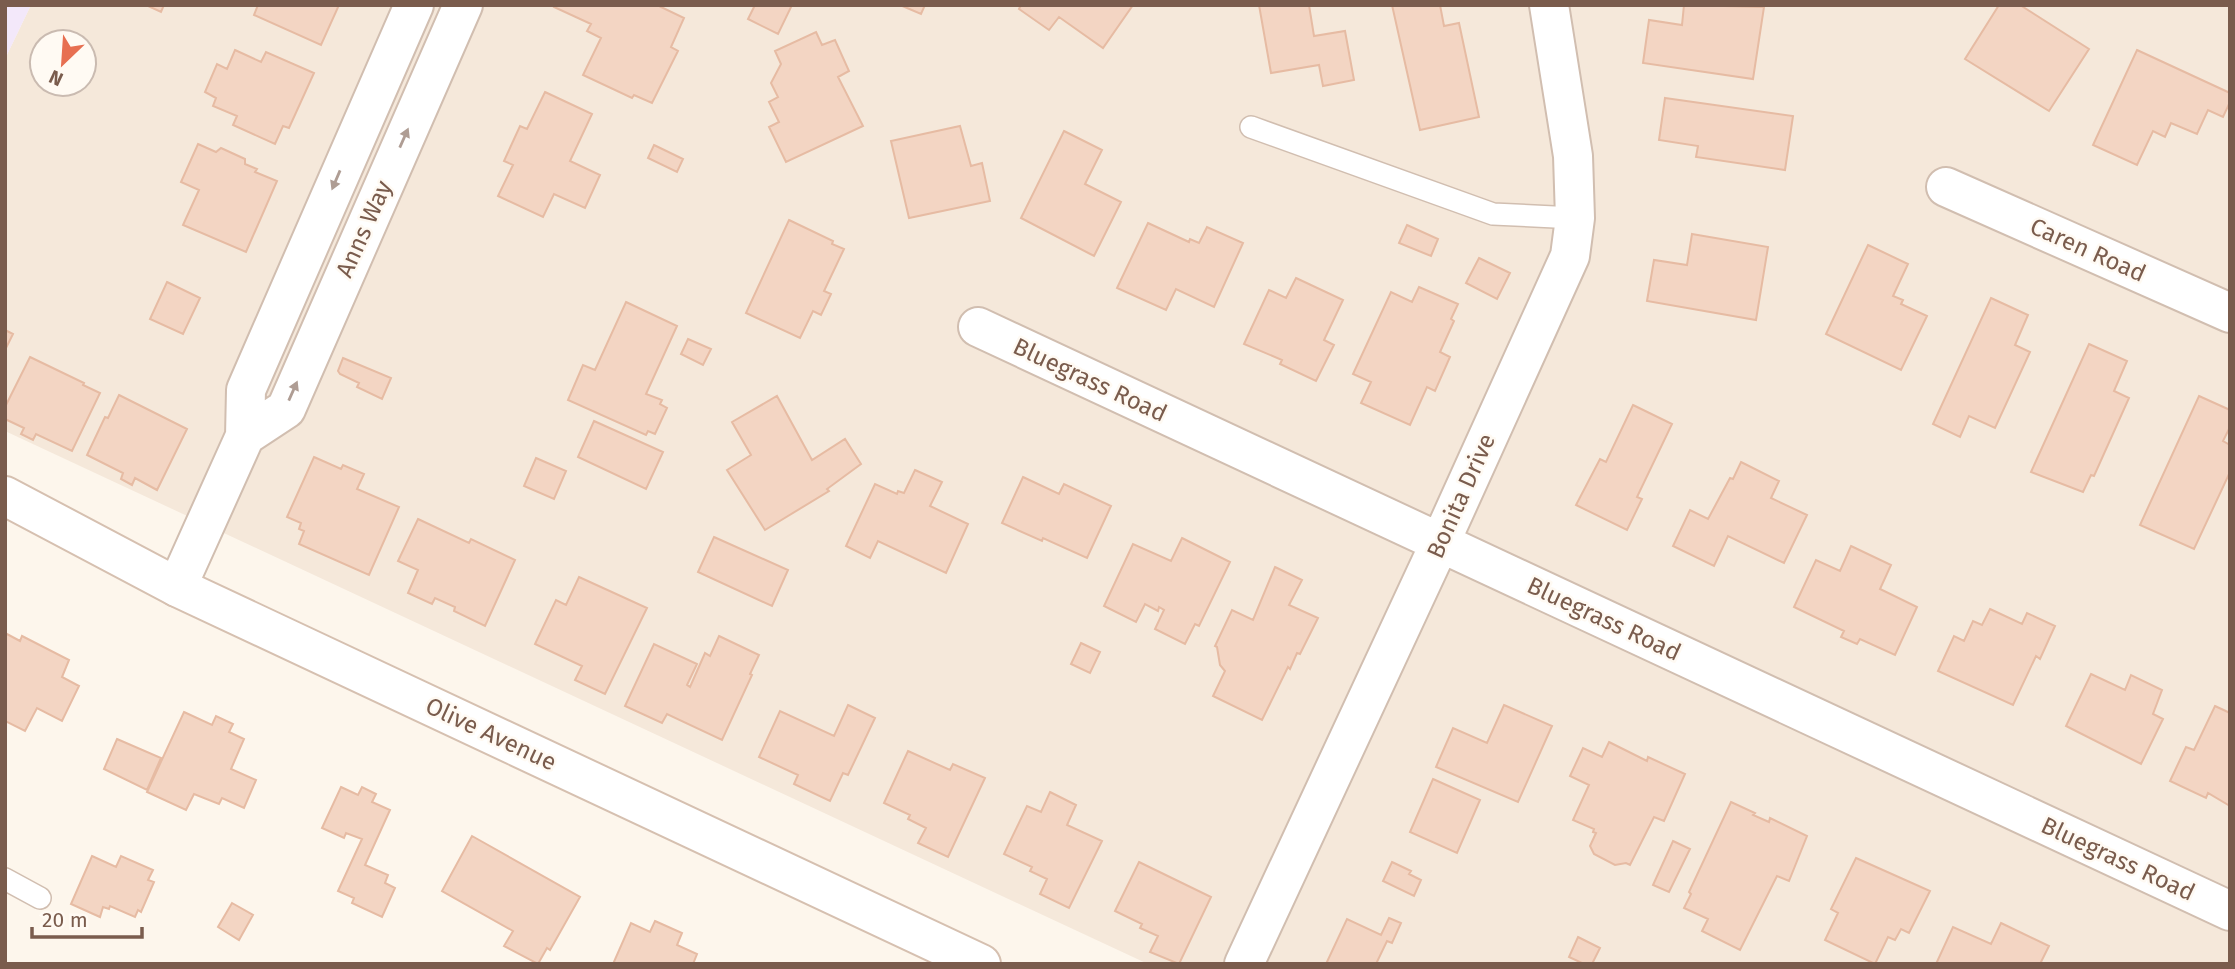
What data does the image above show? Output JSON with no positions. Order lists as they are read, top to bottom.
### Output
{
  "streets": {
    "street": [
      "Anns Way",
      "Caren Road",
      "Bluegrass Road",
      "Bonita Drive",
      "Olive Avenue"
    ]
  },
  "crossings": [
    ["Anns Way", "Olive Avenue"],
    ["Bluegrass Road", "Bonita Drive"]
  ],
  "scale_bar": "20 m",
  "north": "bottom left"
}
